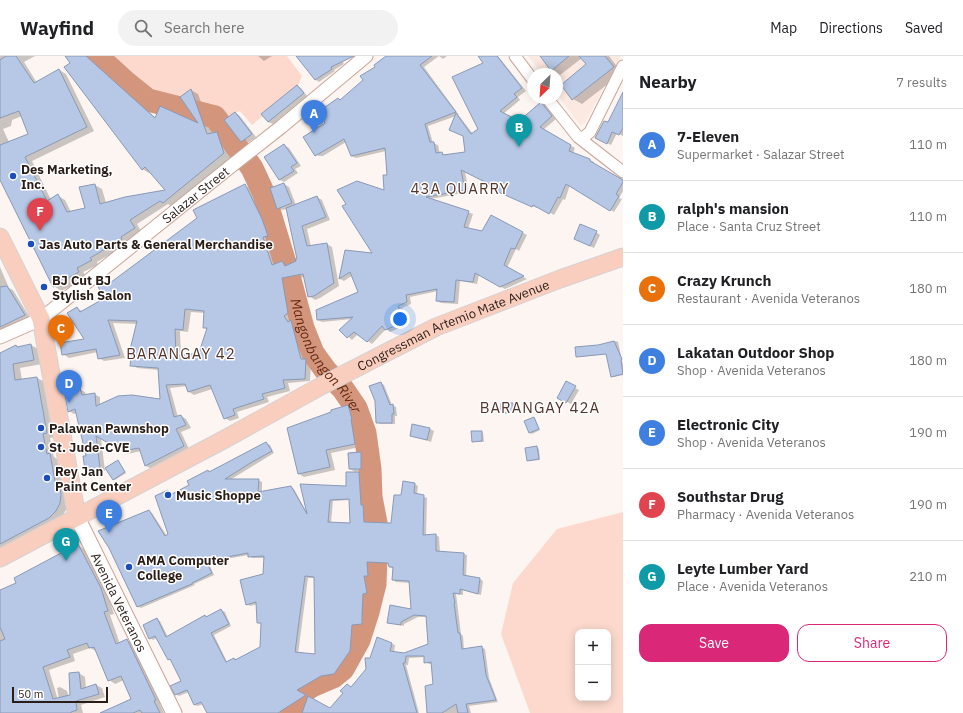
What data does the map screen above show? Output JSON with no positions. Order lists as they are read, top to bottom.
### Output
{
  "streets": {
    "main road": ["Congressman Artemio Mate Avenue", "Avenida Veteranos"],
    "street": ["Salazar Street"]
  },
  "crossings": [
    ["Salazar Street", "Avenida Veteranos"],
    ["Congressman Artemio Mate Avenue", "Avenida Veteranos"]
  ],
  "districts": ["43A QUARRY", "BARANGAY 42", "BARANGAY 42A"],
  "water": ["Mangonbangon River"],
  "places": [
    "Des Marketing, Inc.",
    "Jas Auto Parts & General Merchandise",
    "BJ Cut BJ Stylish Salon",
    "Palawan Pawnshop",
    "St. Jude-CVE",
    "Rey Jan Paint Center",
    "Music Shoppe",
    "AMA Computer College"
  ],
  "scale_bar": "50 m",
  "north": "bottom left",
  "page": {
    "header": "Wayfind",
    "search": "Search here",
    "nav": ["Map", "Directions", "Saved"],
    "heading": ["Nearby", "7 results"],
    "pins": [
      "A",
      "B",
      "F",
      "C",
      "D",
      "E",
      "G"
    ],
    "list": [
      {
        "mark": "A",
        "name": "7-Eleven",
        "note": "Supermarket · Salazar Street",
        "value": "110 m"
      },
      {
        "mark": "B",
        "name": "ralph's mansion",
        "note": "Place · Santa Cruz Street",
        "value": "110 m"
      },
      {
        "mark": "C",
        "name": "Crazy Krunch",
        "note": "Restaurant · Avenida Veteranos",
        "value": "180 m"
      },
      {
        "mark": "D",
        "name": "Lakatan Outdoor Shop",
        "note": "Shop · Avenida Veteranos",
        "value": "180 m"
      },
      {
        "mark": "E",
        "name": "Electronic City",
        "note": "Shop · Avenida Veteranos",
        "value": "190 m"
      },
      {
        "mark": "F",
        "name": "Southstar Drug",
        "note": "Pharmacy · Avenida Veteranos",
        "value": "190 m"
      },
      {
        "mark": "G",
        "name": "Leyte Lumber Yard",
        "note": "Place · Avenida Veteranos",
        "value": "210 m"
      }
    ],
    "buttons": ["Save", "Share"],
    "map_buttons": ["+", "−"],
    "scale": "50 m"
  }
}
